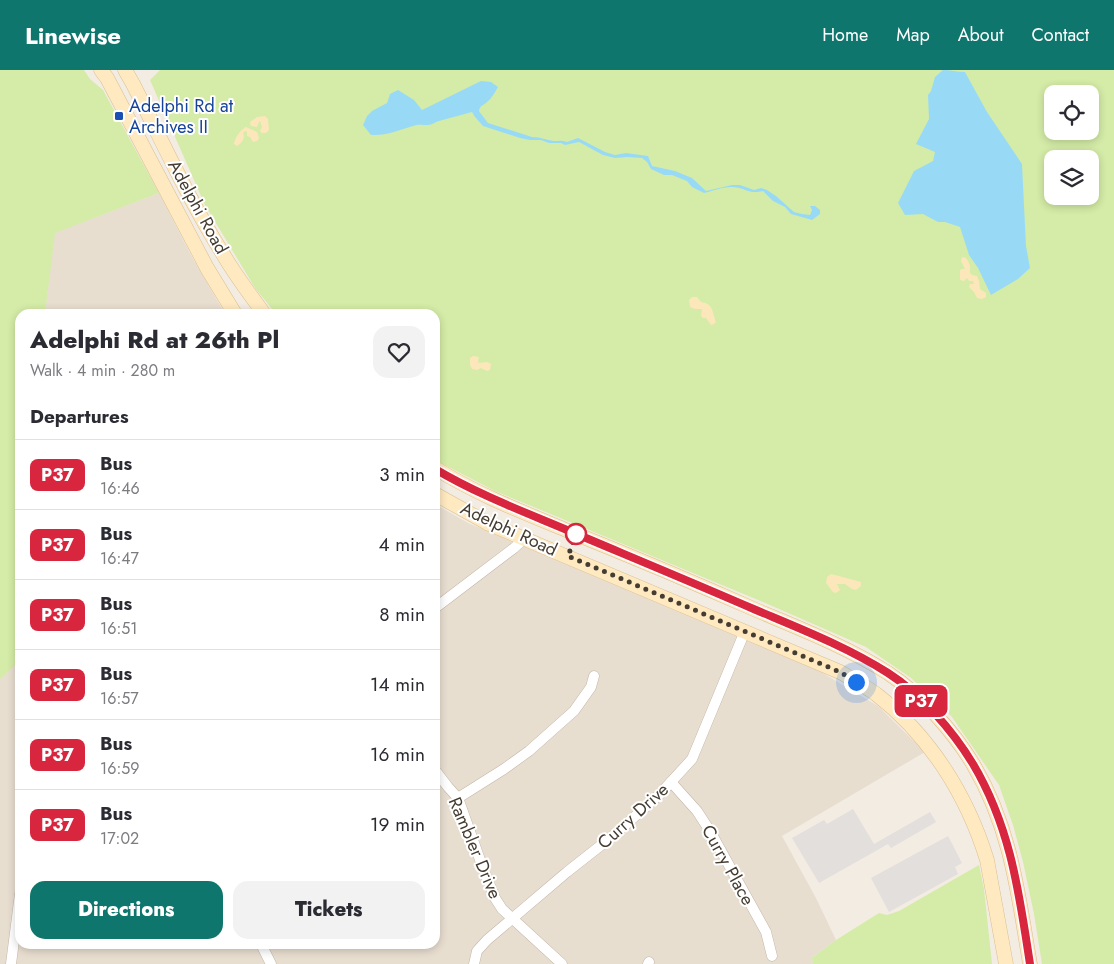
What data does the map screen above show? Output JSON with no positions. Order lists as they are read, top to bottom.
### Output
{
  "streets": {
    "main road": ["Adelphi Road"],
    "street": ["Curry Drive", "Rambler Drive", "Curry Place"]
  },
  "crossings": [
    ["Adelphi Road", "Curry Drive"],
    ["Curry Drive", "Rambler Drive"],
    ["Curry Drive", "Curry Place"]
  ],
  "places": {
    "transit": ["Adelphi Rd at Archives II"]
  },
  "lines": ["bus line P37"],
  "page": {
    "header": "Linewise",
    "nav": [
      "Home",
      "Map",
      "About",
      "Contact"
    ],
    "on_map": "P37",
    "heading": [
      ["Adelphi Rd at 26th Pl", "Walk · 4 min · 280 m"],
      "Departures"
    ],
    "list": [
      {
        "mark": "P37",
        "name": "Bus",
        "note": "16:46",
        "value": "3 min"
      },
      {
        "mark": "P37",
        "name": "Bus",
        "note": "16:47",
        "value": "4 min"
      },
      {
        "mark": "P37",
        "name": "Bus",
        "note": "16:51",
        "value": "8 min"
      },
      {
        "mark": "P37",
        "name": "Bus",
        "note": "16:57",
        "value": "14 min"
      },
      {
        "mark": "P37",
        "name": "Bus",
        "note": "16:59",
        "value": "16 min"
      },
      {
        "mark": "P37",
        "name": "Bus",
        "note": "17:02",
        "value": "19 min"
      }
    ],
    "buttons": ["Directions", "Tickets"]
  }
}
